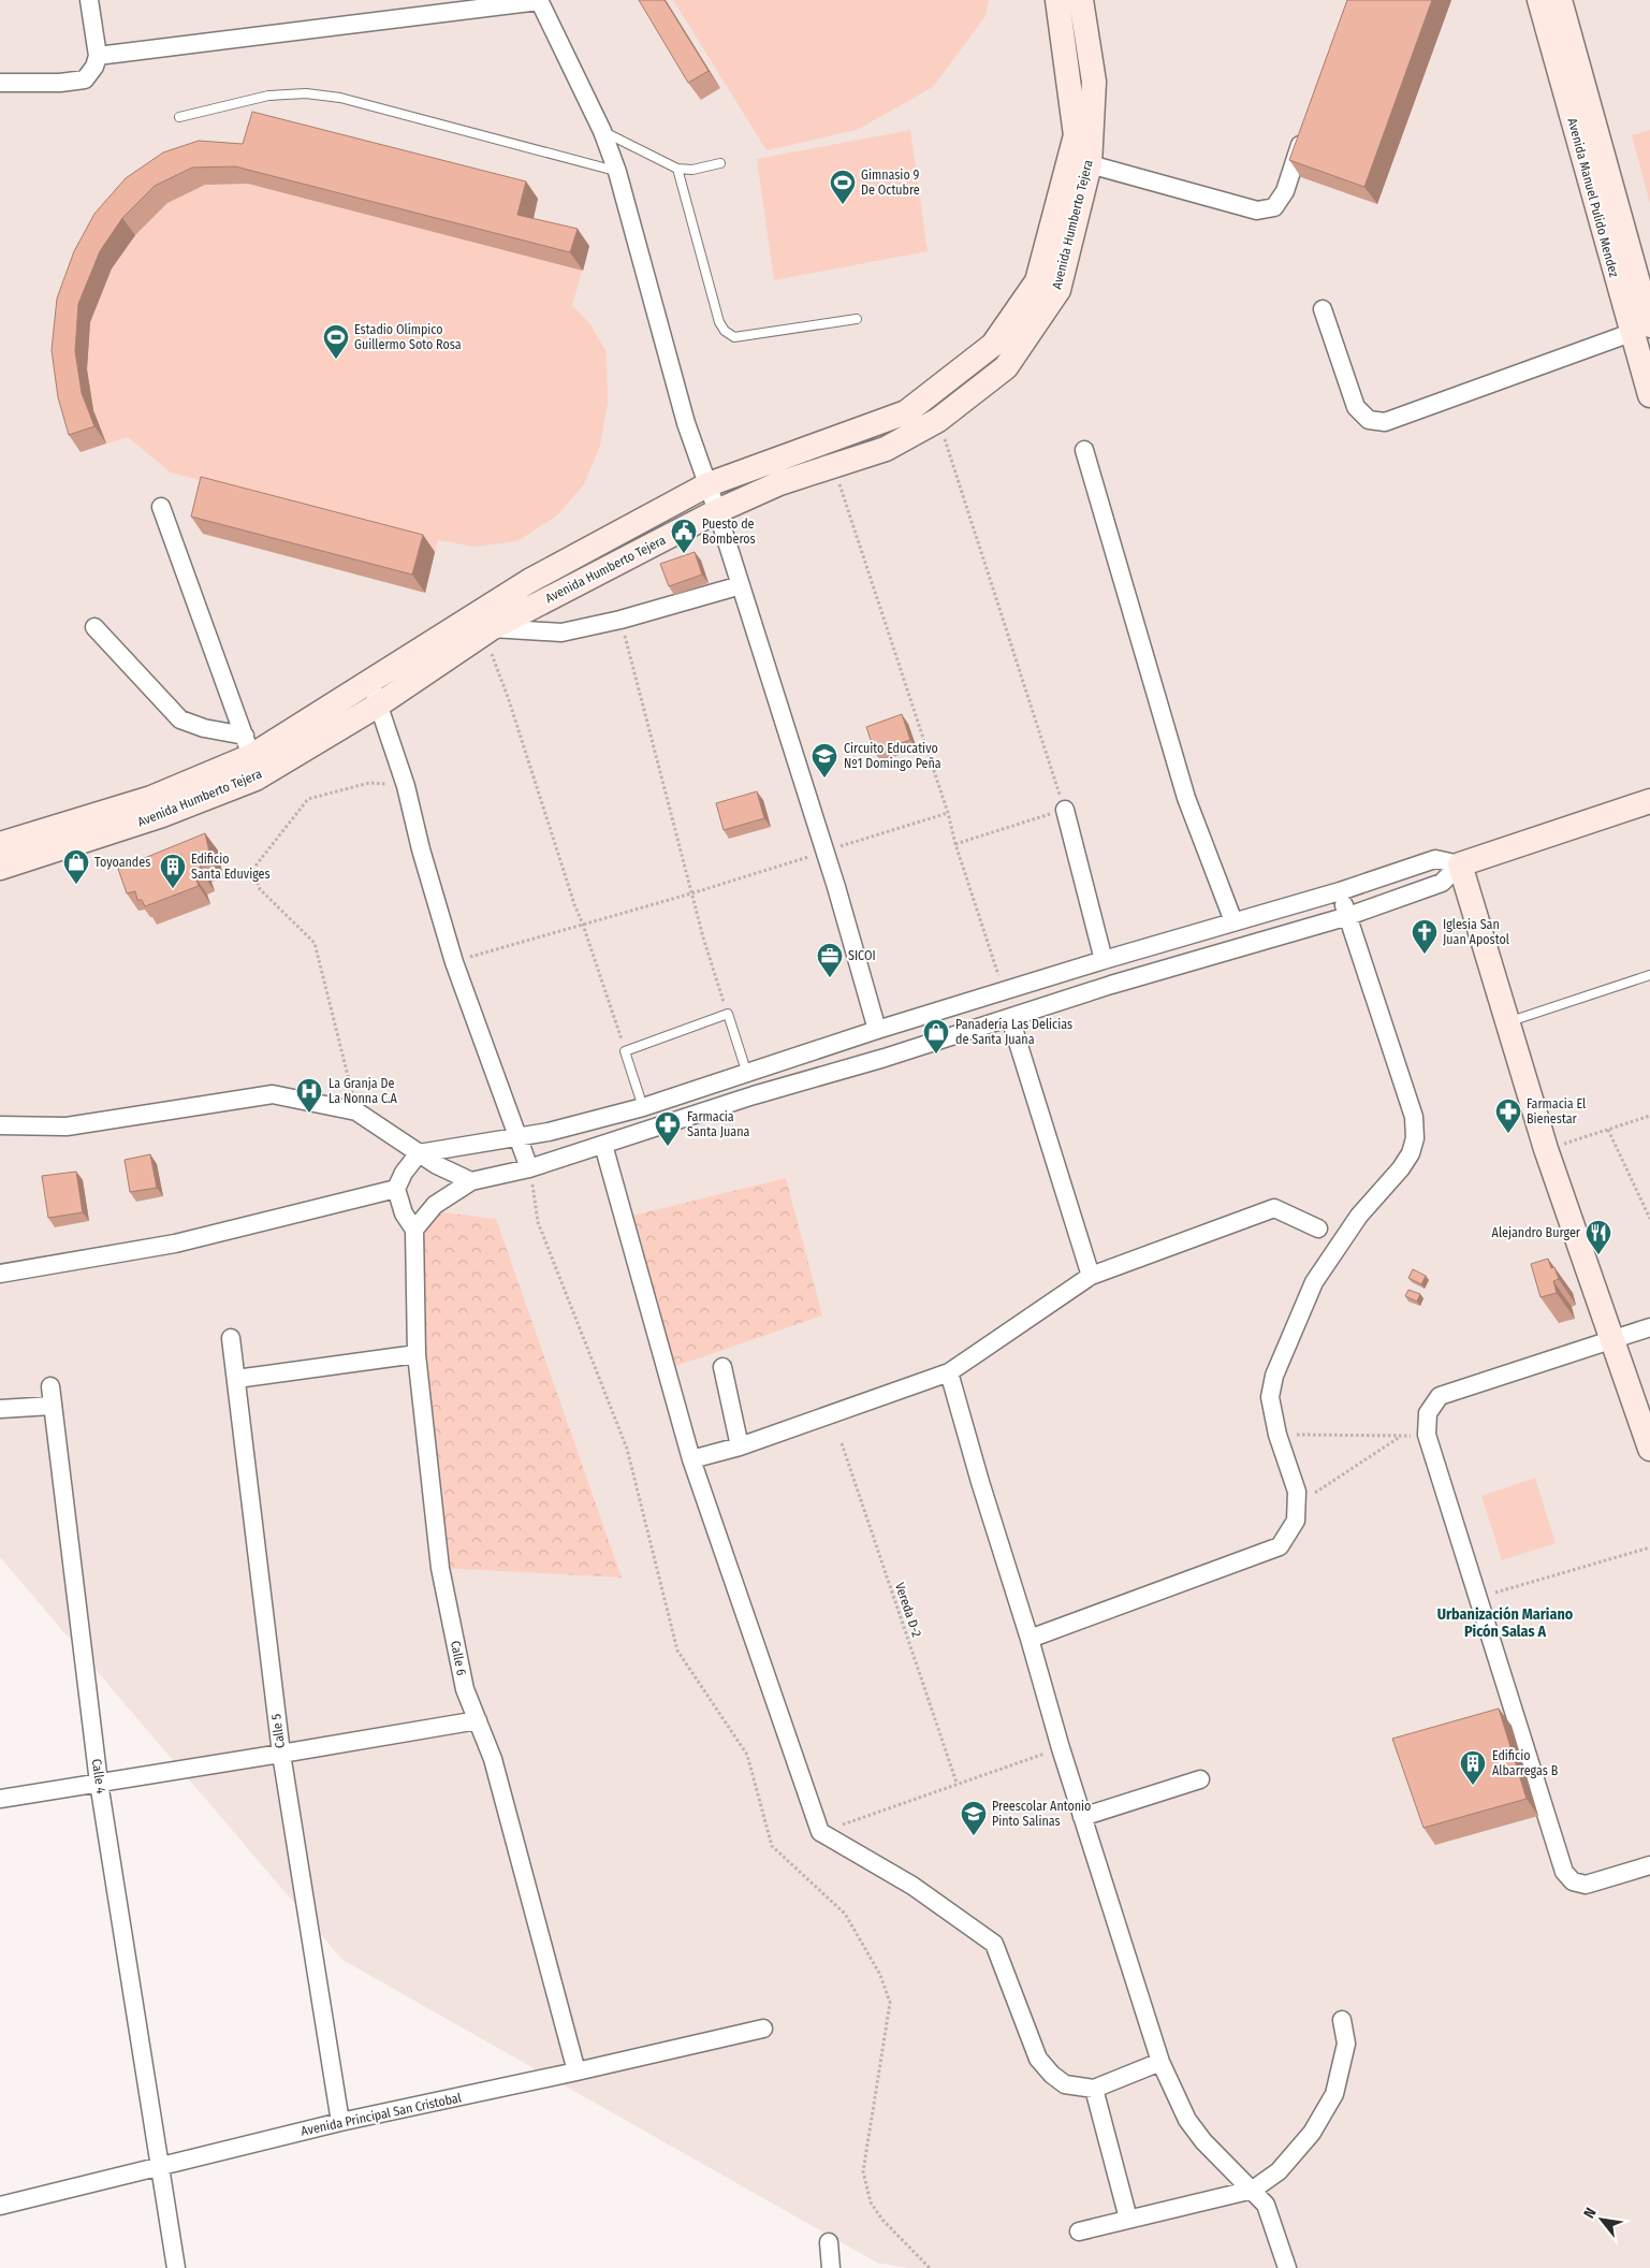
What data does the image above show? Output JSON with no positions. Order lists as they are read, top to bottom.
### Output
{
  "streets": {
    "street": [
      "Avenida Manuel Pulido Mendez",
      "Avenida Humberto Tejera",
      "Calle 6",
      "Calle 5",
      "Calle 4",
      "Avenida Principal San Cristobal"
    ],
    "path": ["Vereda D-2"]
  },
  "crossings": [
    ["Calle 6", "Avenida Principal San Cristobal"],
    ["Calle 5", "Avenida Principal San Cristobal"],
    ["Calle 4", "Avenida Principal San Cristobal"]
  ],
  "districts": ["Urbanización Mariano Picón Salas A"],
  "places": {
    "sports": ["Gimnasio 9 De Octubre", "Estadio Olímpico Guillermo Soto Rosa"],
    "public building": ["Puesto de Bomberos"],
    "school or university": ["Circuito Educativo Nº1 Domingo Peña", "Preescolar Antonio Pinto Salinas"],
    "shop": ["Toyoandes", "Panadería Las Delicias de Santa Juana"],
    "building": ["Edificio Santa Eduviges", "Edificio Albarregas B"],
    "church": ["Iglesia San Juan Apostol"],
    "office": ["SICOI"],
    "hospital": ["La Granja De La Nonna C.A"],
    "pharmacy": ["Farmacia El Bienestar", "Farmacia Santa Juana"],
    "restaurant": ["Alejandro Burger"]
  },
  "north": "top left"
}
